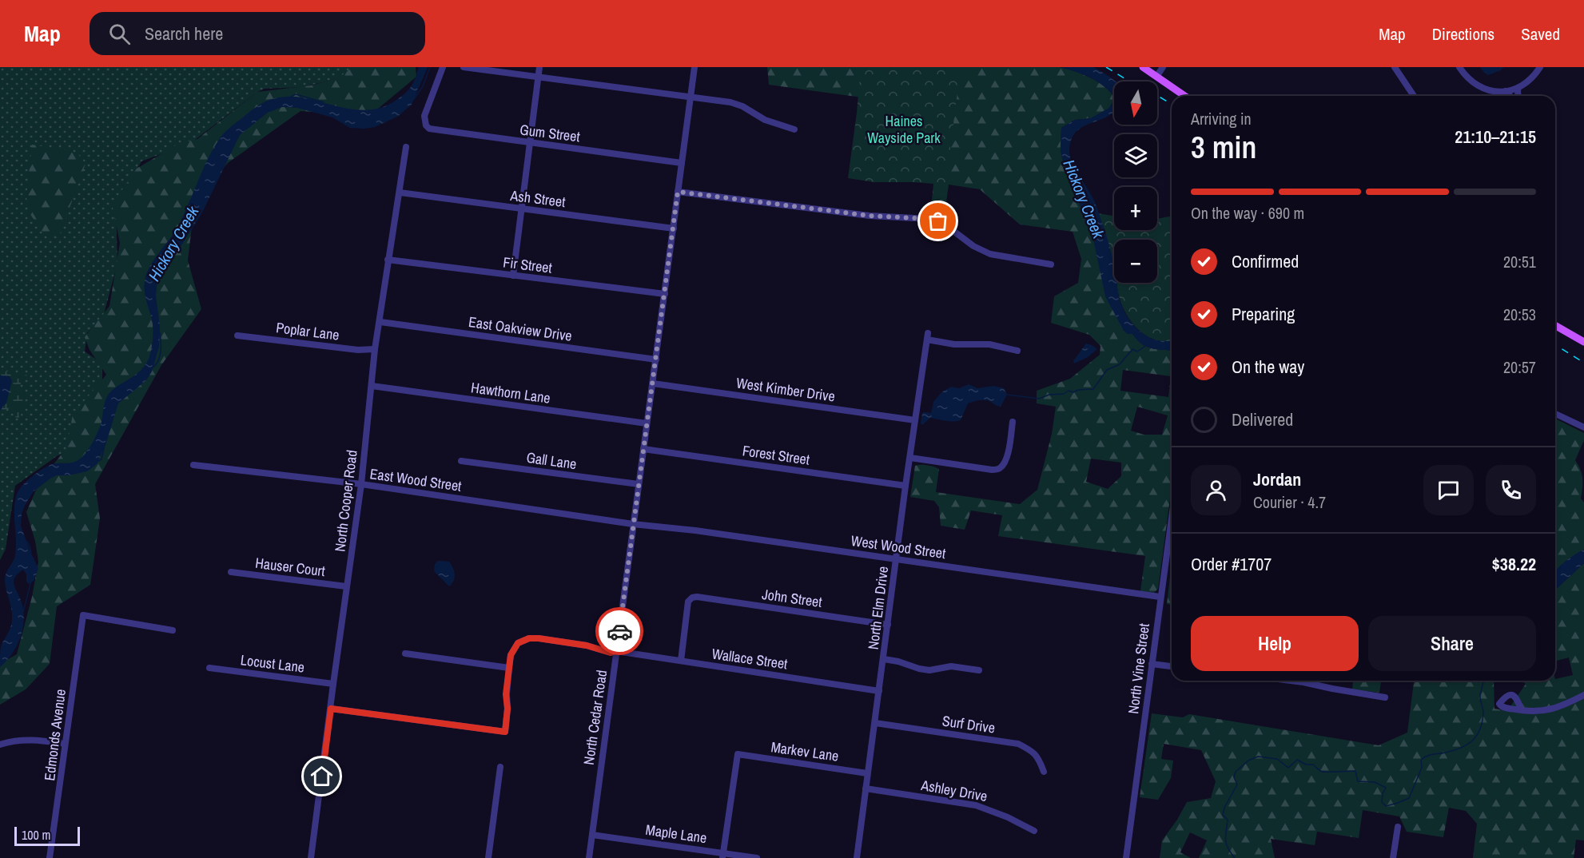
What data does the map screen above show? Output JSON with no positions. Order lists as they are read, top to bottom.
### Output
{
  "streets": {
    "street": [
      "Gum Street",
      "Ash Street",
      "Fir Street",
      "East Oakview Drive",
      "Poplar Lane",
      "West Kimber Drive",
      "Hawthorn Lane",
      "Forest Street",
      "Gall Lane",
      "East Wood Street",
      "North Cooper Road",
      "West Wood Street",
      "Hauser Court",
      "John Street",
      "North Elm Drive",
      "Wallace Street",
      "Locust Lane",
      "North Vine Street",
      "North Cedar Road",
      "Surf Drive",
      "Edmonds Avenue",
      "Markev Lane",
      "Ashley Drive",
      "Maple Lane"
    ]
  },
  "crossings": [
    ["Gum Street", "North Cedar Road"],
    ["Ash Street", "North Cooper Road"],
    ["Ash Street", "North Cedar Road"],
    ["Fir Street", "North Cooper Road"],
    ["Fir Street", "North Cedar Road"],
    ["East Oakview Drive", "North Cooper Road"],
    ["East Oakview Drive", "North Cedar Road"],
    ["Poplar Lane", "North Cooper Road"],
    ["West Kimber Drive", "North Elm Drive"],
    ["West Kimber Drive", "North Cedar Road"],
    ["Hawthorn Lane", "North Cooper Road"],
    ["Hawthorn Lane", "North Cedar Road"],
    ["Forest Street", "North Elm Drive"],
    ["Forest Street", "North Cedar Road"],
    ["Gall Lane", "North Cedar Road"],
    ["East Wood Street", "North Cooper Road"],
    ["East Wood Street", "West Wood Street"],
    ["East Wood Street", "North Cedar Road"],
    ["North Cooper Road", "Hauser Court"],
    ["North Cooper Road", "Wallace Street"],
    ["North Cooper Road", "Locust Lane"],
    ["West Wood Street", "North Elm Drive"],
    ["West Wood Street", "North Vine Street"],
    ["West Wood Street", "North Cedar Road"],
    ["John Street", "North Elm Drive"],
    ["John Street", "Wallace Street"],
    ["North Elm Drive", "Wallace Street"],
    ["North Elm Drive", "Surf Drive"],
    ["North Elm Drive", "Markev Lane"],
    ["North Elm Drive", "Ashley Drive"],
    ["Wallace Street", "North Cedar Road"],
    ["North Cedar Road", "Maple Lane"],
    ["Markev Lane", "Maple Lane"]
  ],
  "water": ["Hickory Creek"],
  "parks": ["Haines Wayside Park"],
  "scale_bar": "100 m",
  "north": "bottom",
  "page": {
    "header": "Map",
    "search": "Search here",
    "nav": ["Map", "Directions", "Saved"],
    "map_buttons": ["+", "−"],
    "heading": ["3 min", "Arriving in", "21:10–21:15"],
    "panel": [
      "Jordan",
      "Courier · 4.7",
      "Order #1707",
      "$38.22"
    ],
    "bar": "On the way · 690 m",
    "list": [
      ["Confirmed", "20:51"],
      ["Preparing", "20:53"],
      ["On the way", "20:57"],
      "Delivered"
    ],
    "buttons": ["Help", "Share"],
    "scale": "100 m"
  }
}
